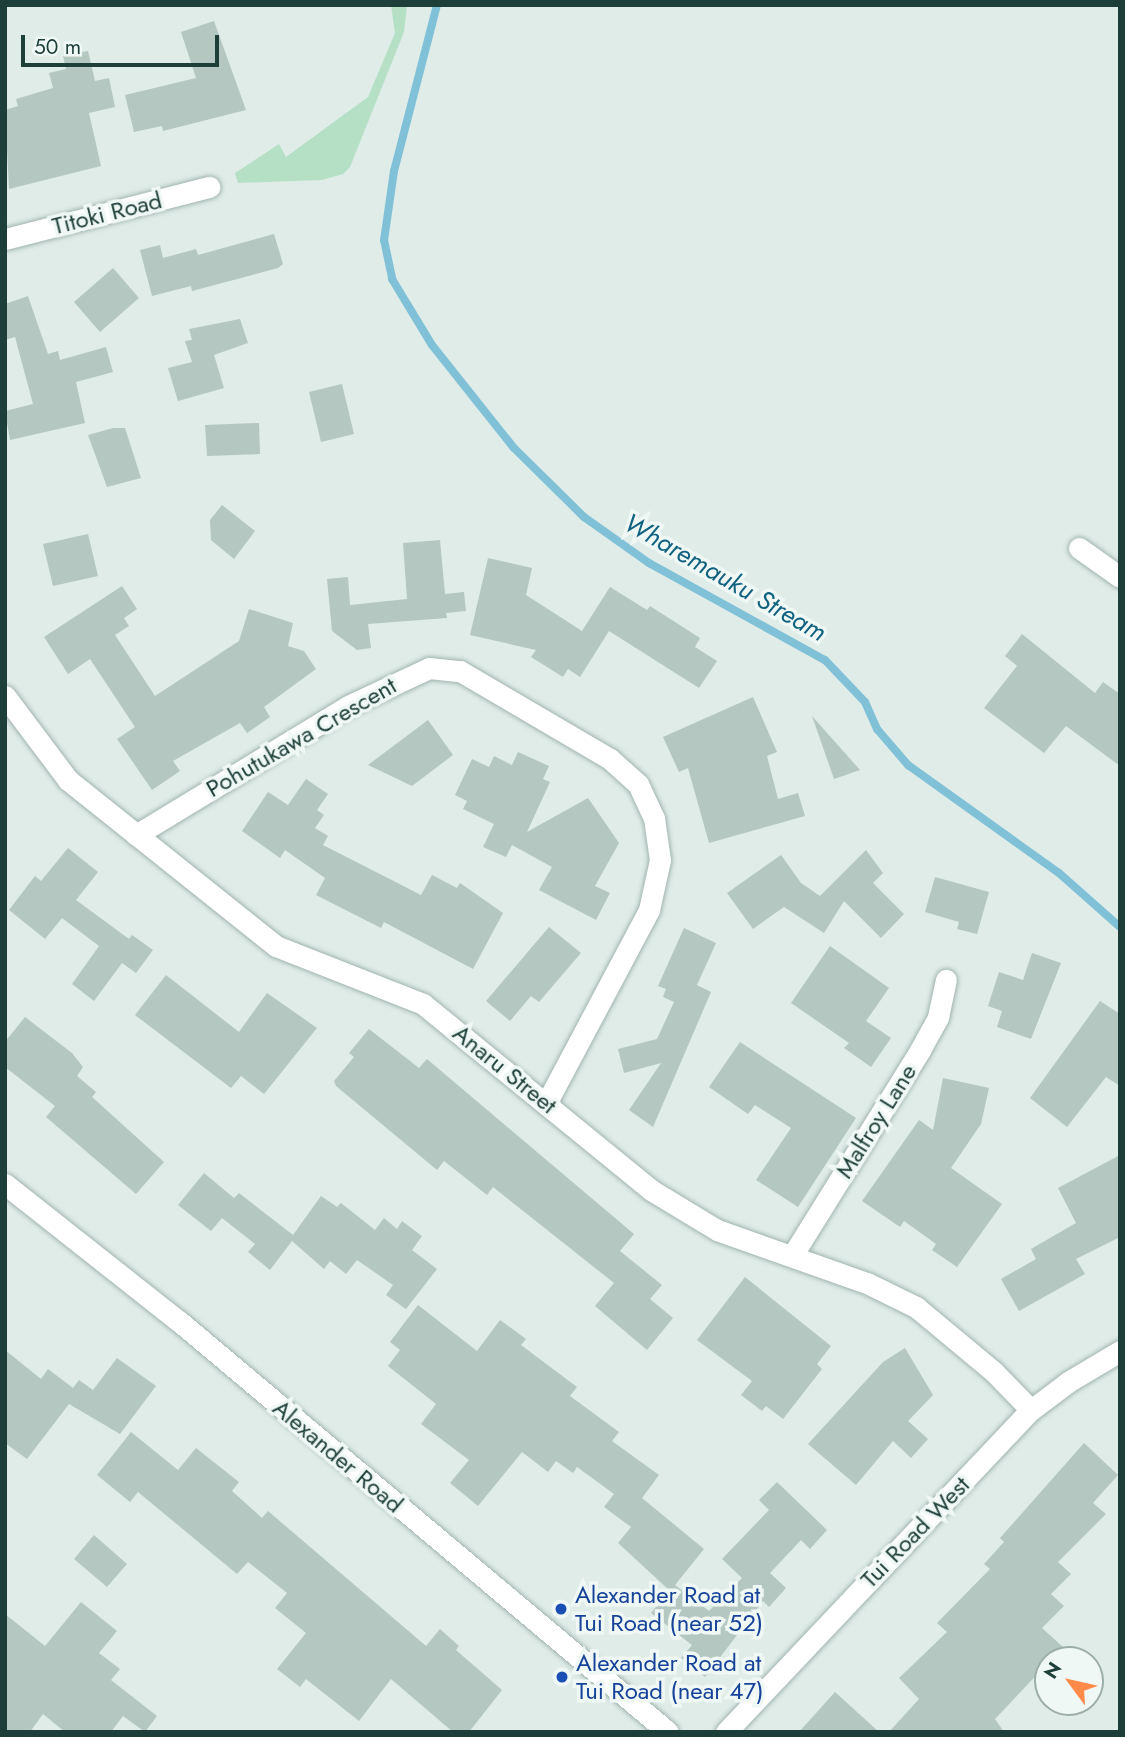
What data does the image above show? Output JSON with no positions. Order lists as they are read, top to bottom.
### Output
{
  "streets": {
    "street": [
      "Titoki Road",
      "Pohutukawa Crescent",
      "Anaru Street",
      "Malfroy Lane",
      "Alexander Road",
      "Tui Road West"
    ]
  },
  "crossings": [
    ["Pohutukawa Crescent", "Anaru Street"],
    ["Anaru Street", "Malfroy Lane"],
    ["Anaru Street", "Tui Road West"]
  ],
  "water": ["Wharemauku Stream"],
  "places": ["Alexander Road at Tui Road (near 52)", "Alexander Road at Tui Road (near 47)"],
  "scale_bar": "50 m",
  "north": "top left"
}
